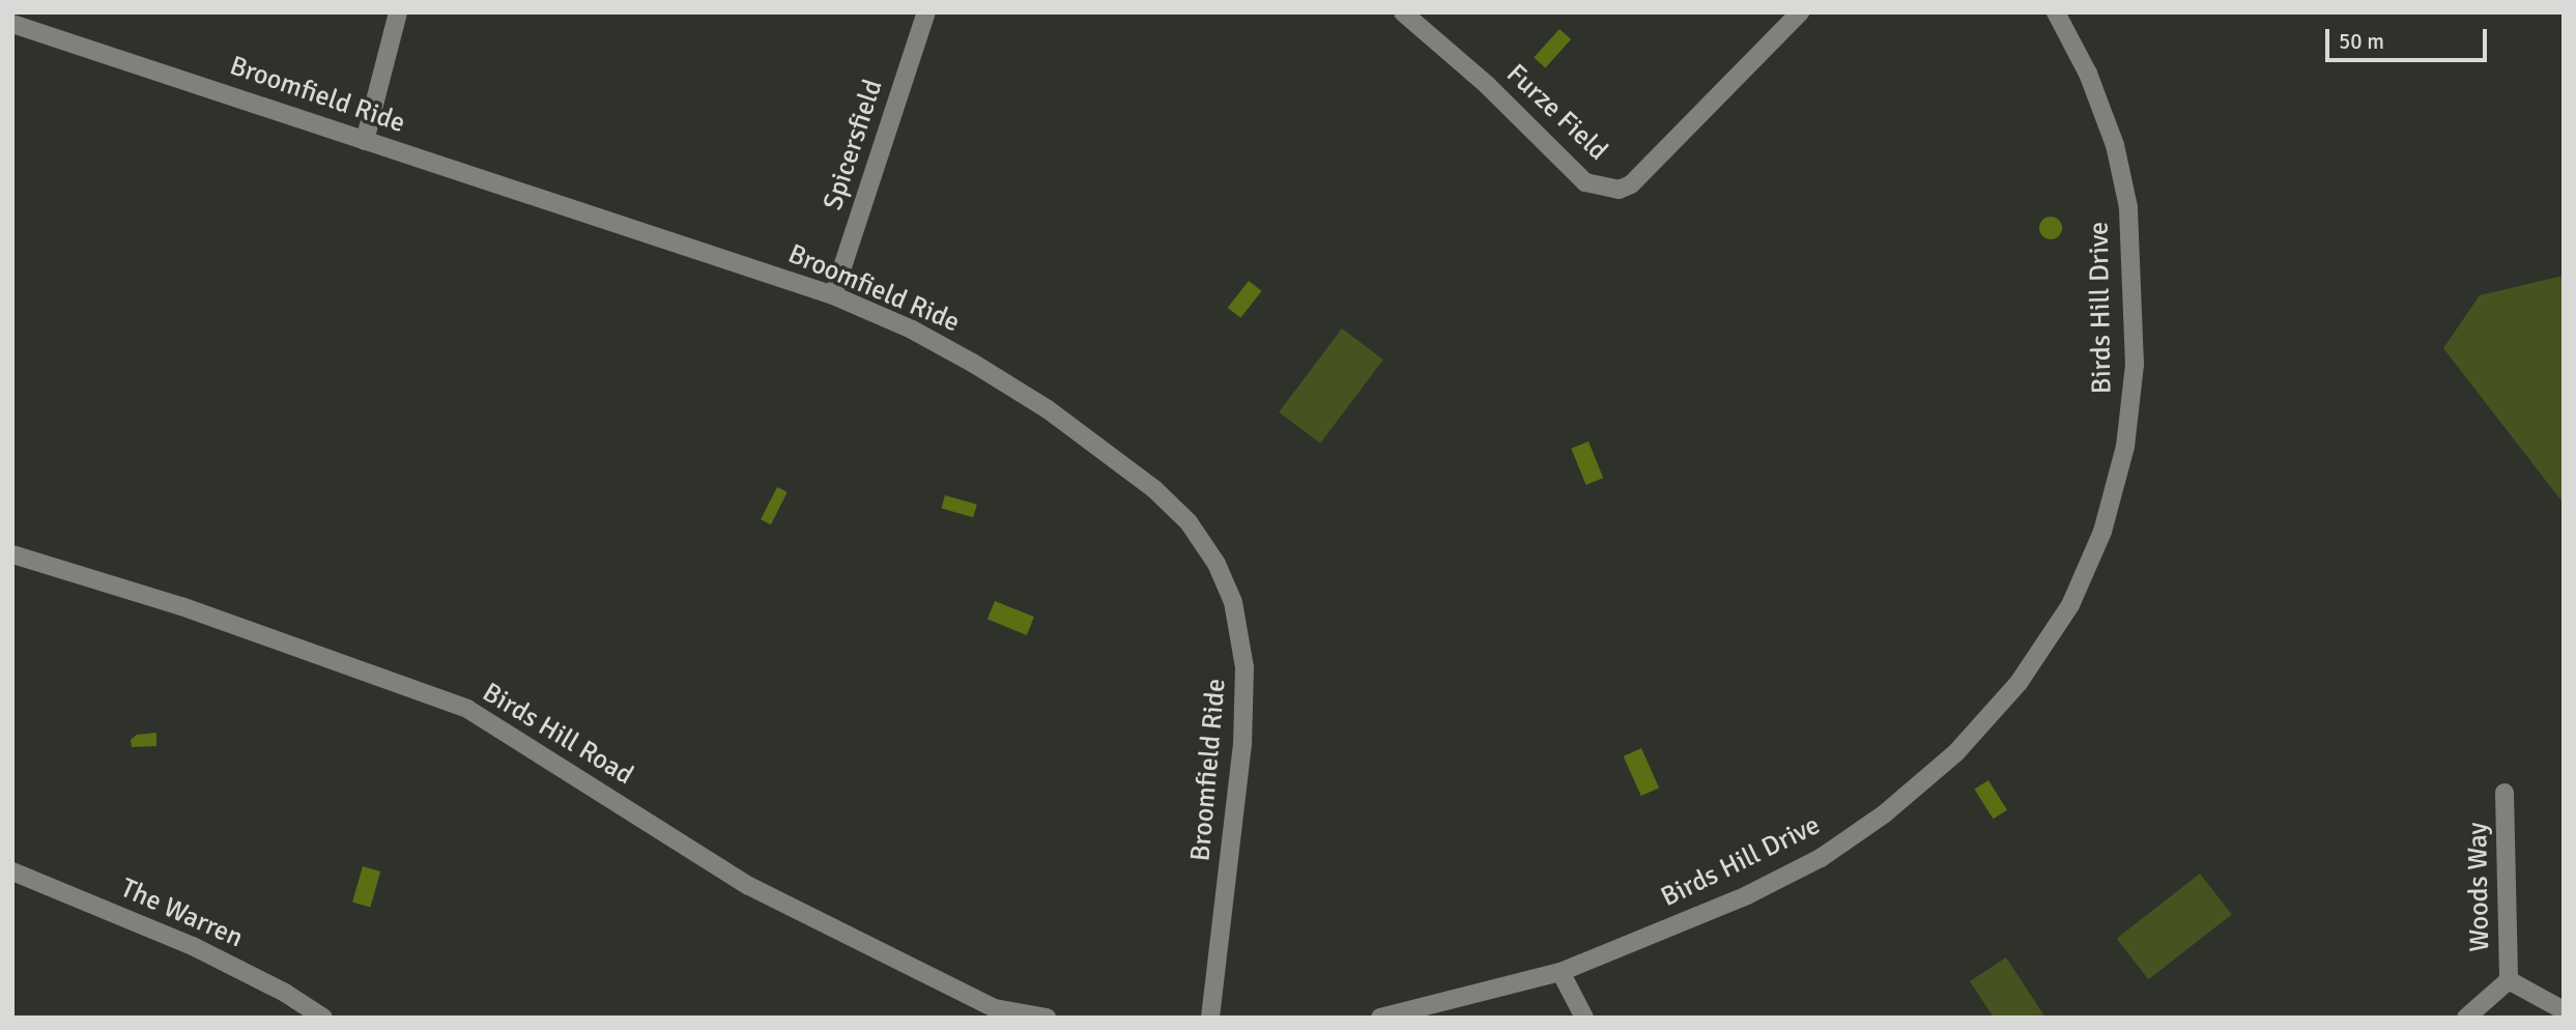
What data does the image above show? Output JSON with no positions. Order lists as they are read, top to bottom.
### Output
{
  "streets": {
    "street": [
      "Broomfield Ride",
      "Furze Field",
      "Spicersfield",
      "Birds Hill Drive",
      "Birds Hill Road",
      "Woods Way",
      "The Warren"
    ]
  },
  "crossings": [
    ["Broomfield Ride", "Spicersfield"]
  ],
  "scale_bar": "50 m"
}
